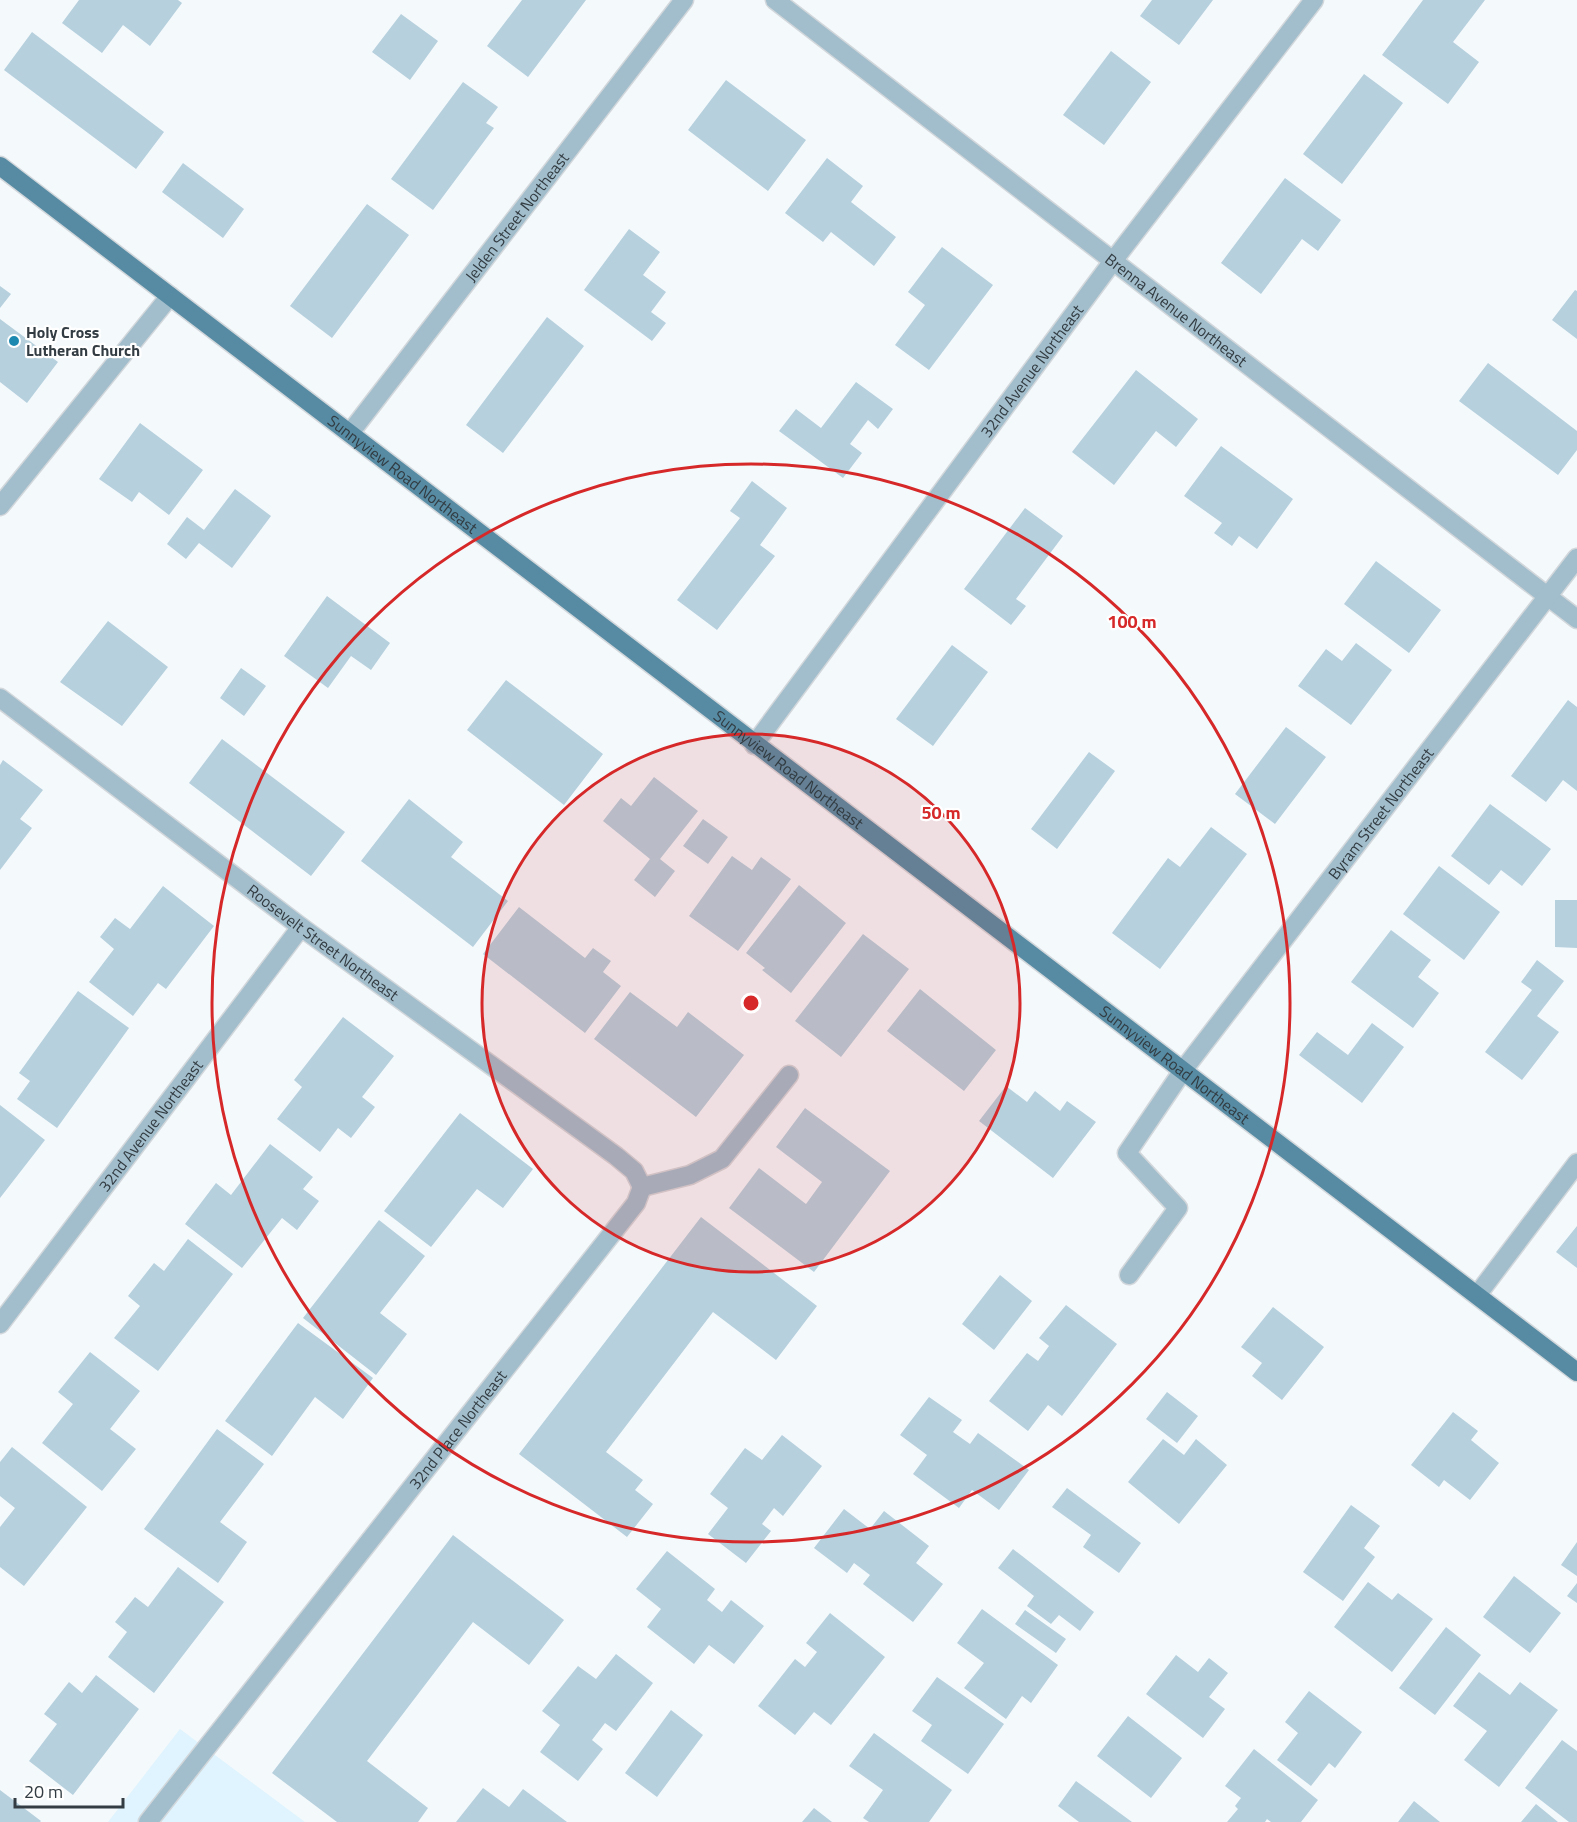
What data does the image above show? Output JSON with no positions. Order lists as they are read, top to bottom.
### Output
{
  "streets": {
    "main road": ["Sunnyview Road Northeast"],
    "street": [
      "Jelden Street Northeast",
      "Brenna Avenue Northeast",
      "32nd Avenue Northeast",
      "Byram Street Northeast",
      "Roosevelt Street Northeast",
      "32nd Place Northeast"
    ]
  },
  "crossings": [
    ["Jelden Street Northeast", "Sunnyview Road Northeast"],
    ["Brenna Avenue Northeast", "32nd Avenue Northeast"],
    ["Brenna Avenue Northeast", "Byram Street Northeast"],
    ["32nd Avenue Northeast", "Sunnyview Road Northeast"],
    ["32nd Avenue Northeast", "Roosevelt Street Northeast"],
    ["Sunnyview Road Northeast", "Byram Street Northeast"],
    ["Roosevelt Street Northeast", "32nd Place Northeast"]
  ],
  "places": ["Holy Cross Lutheran Church"],
  "scale_bar": "20 m",
  "rings": ["100 m", "50 m"]
}
